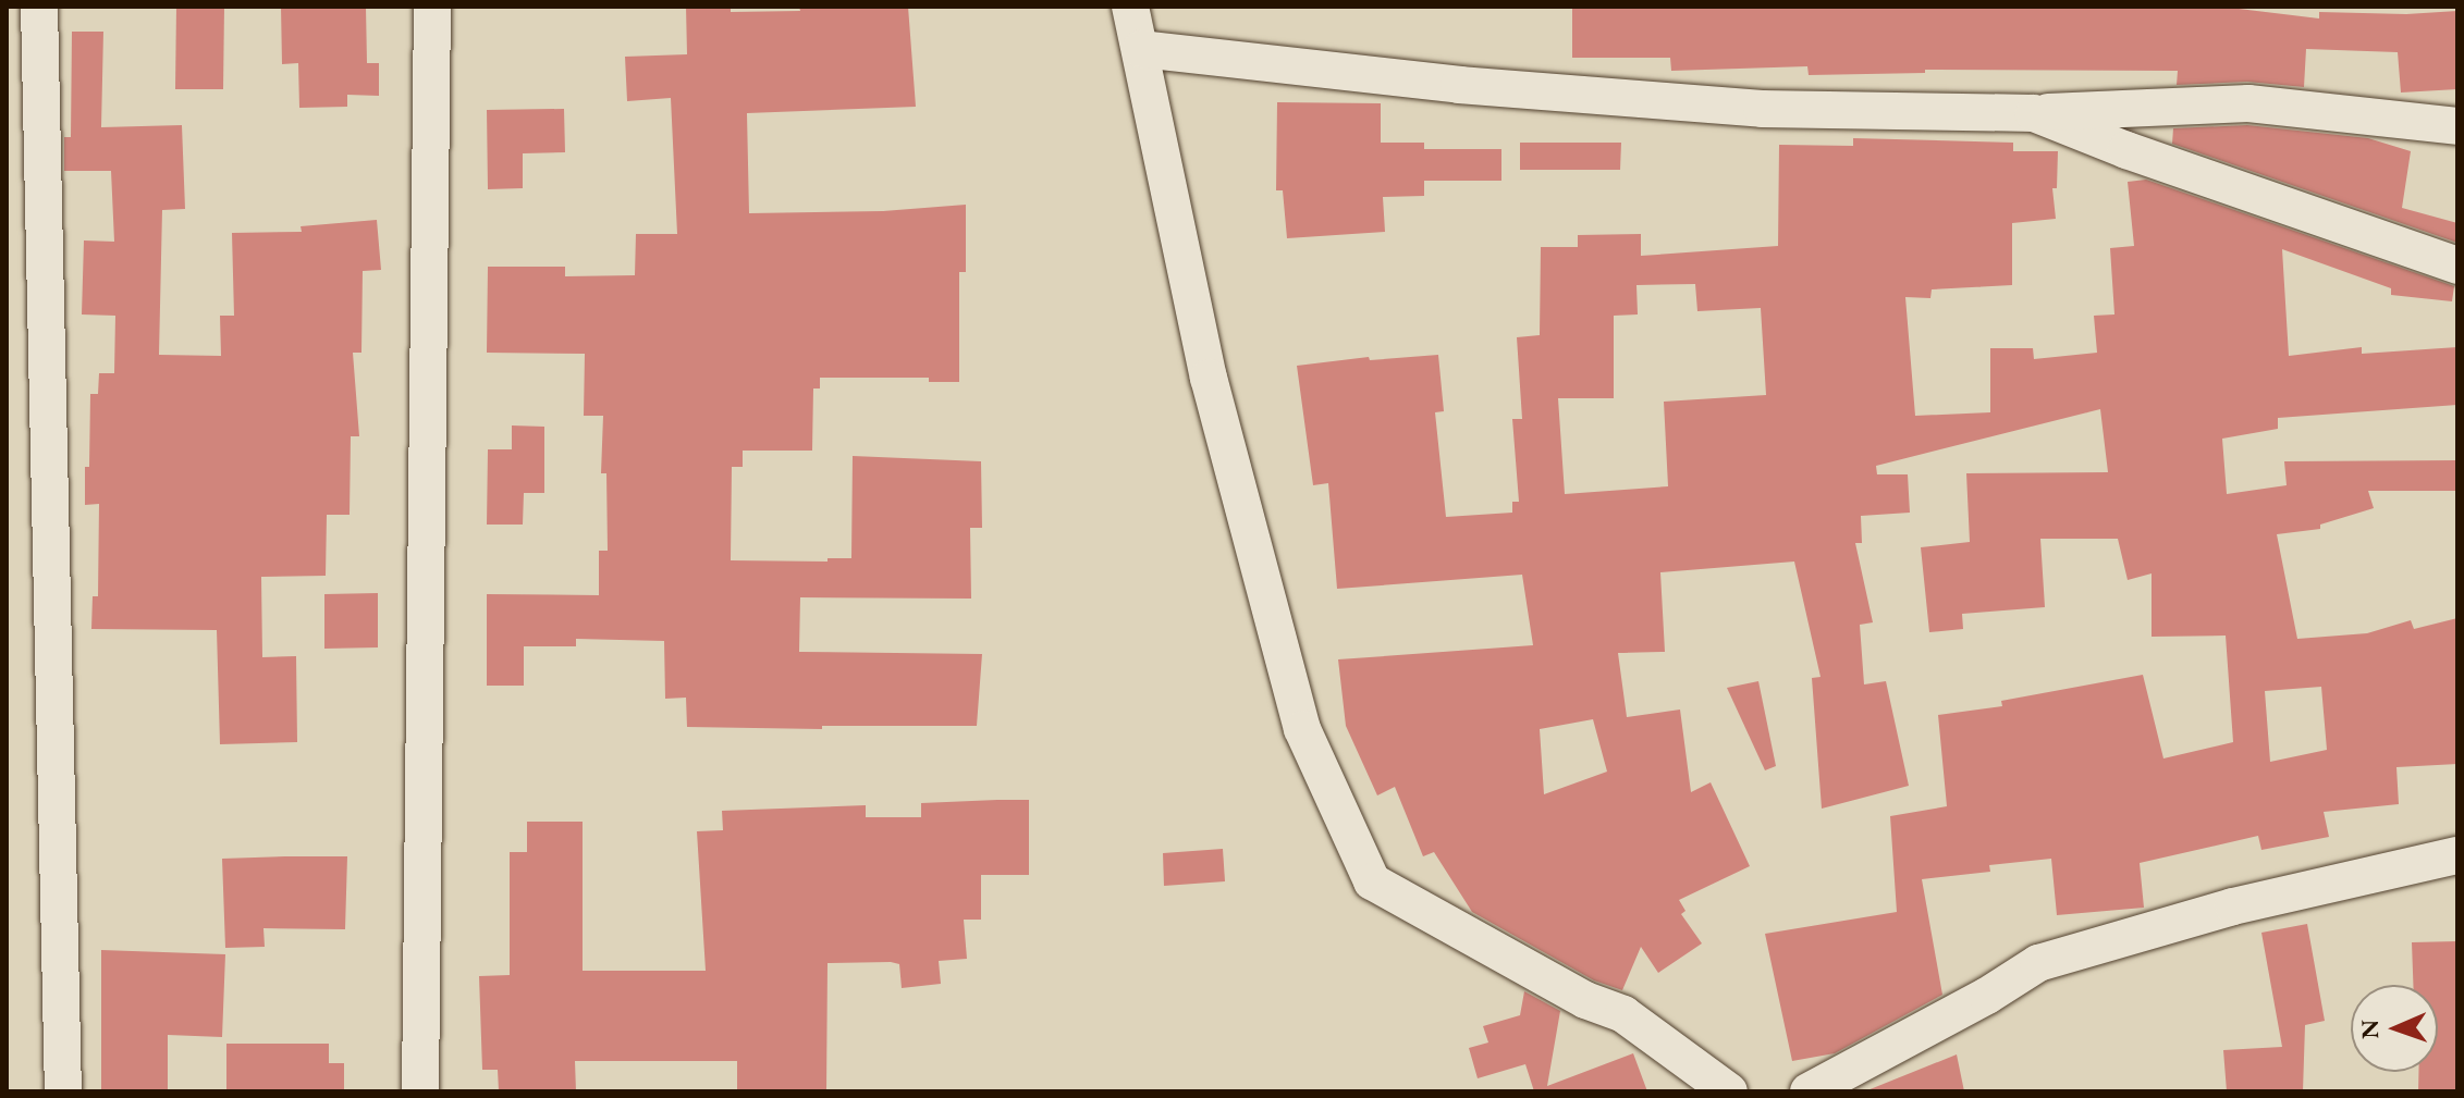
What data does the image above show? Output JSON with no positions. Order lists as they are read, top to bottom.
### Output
{
  "north": "left"
}
